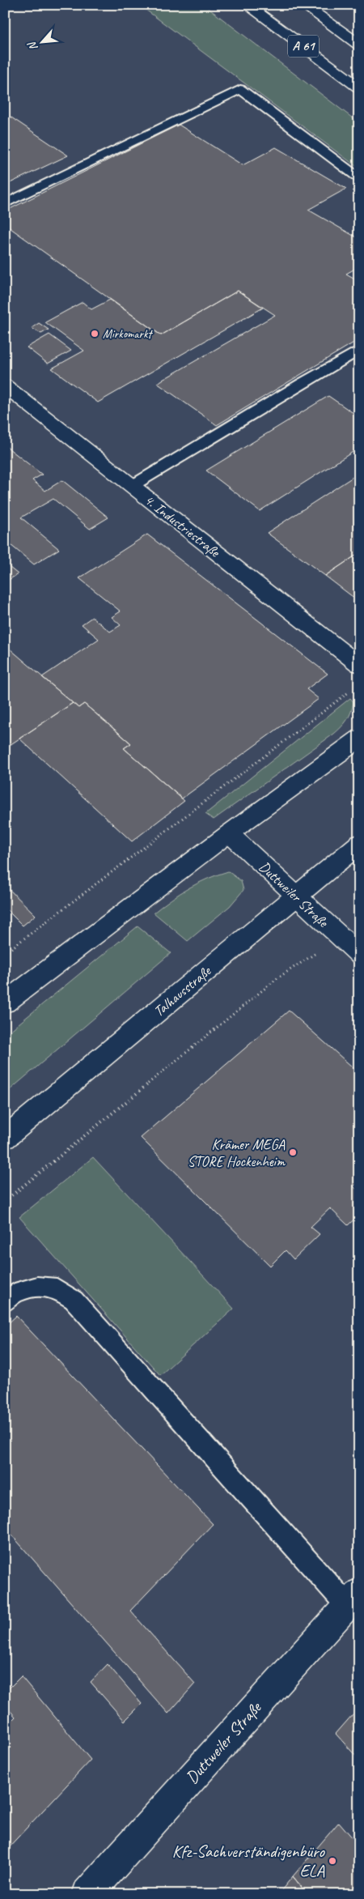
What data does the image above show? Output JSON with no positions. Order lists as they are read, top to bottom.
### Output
{
  "streets": {
    "main road": [
      "A 61",
      "4. Industriestraße",
      "Duttweiler Straße",
      "Talhausstraße"
    ]
  },
  "crossings": [
    ["Duttweiler Straße", "Talhausstraße"]
  ],
  "places": ["Mirkomarkt", "Krämer MEGA STORE Hockenheim", "Kfz-Sachverständigenbüro ELA"],
  "north": "bottom left"
}
